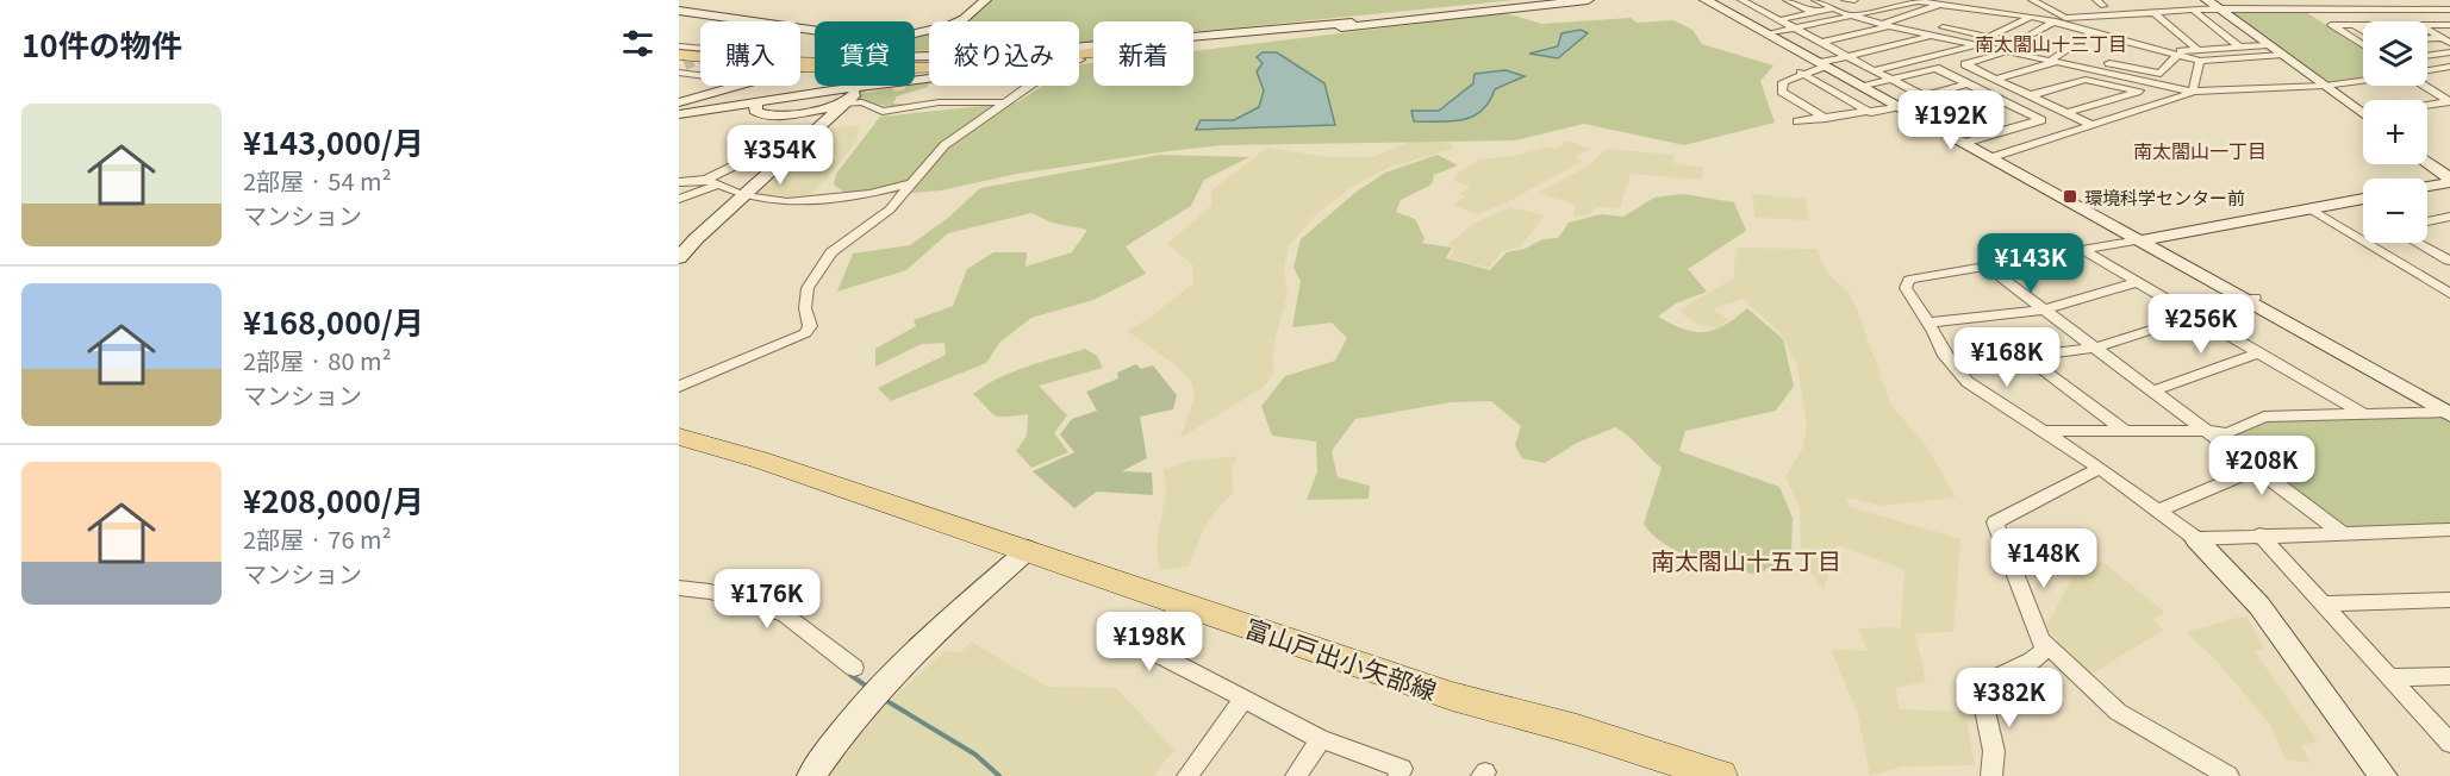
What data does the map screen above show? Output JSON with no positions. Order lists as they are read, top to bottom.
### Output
{
  "streets": {
    "main road": ["富山戸出小矢部線"]
  },
  "districts": ["南太閤山十三丁目", "南太閤山一丁目", "南太閤山十五丁目"],
  "places": {
    "transit": ["環境科学センター前"]
  },
  "page": {
    "heading": "10件の物件",
    "map_buttons": ["+", "−"],
    "chip": [
      "購入",
      "賃貸",
      "絞り込み",
      "新着"
    ],
    "list": [
      {
        "name": "¥143,000/月",
        "note": "2部屋 · 54 m² · マンション"
      },
      {
        "name": "¥168,000/月",
        "note": "2部屋 · 80 m² · マンション"
      },
      {
        "name": "¥208,000/月",
        "note": "2部屋 · 76 m² · マンション"
      }
    ],
    "price": [
      "¥192K",
      "¥354K",
      "¥143K",
      "¥256K",
      "¥168K",
      "¥208K",
      "¥148K",
      "¥176K",
      "¥198K",
      "¥382K"
    ]
  }
}
